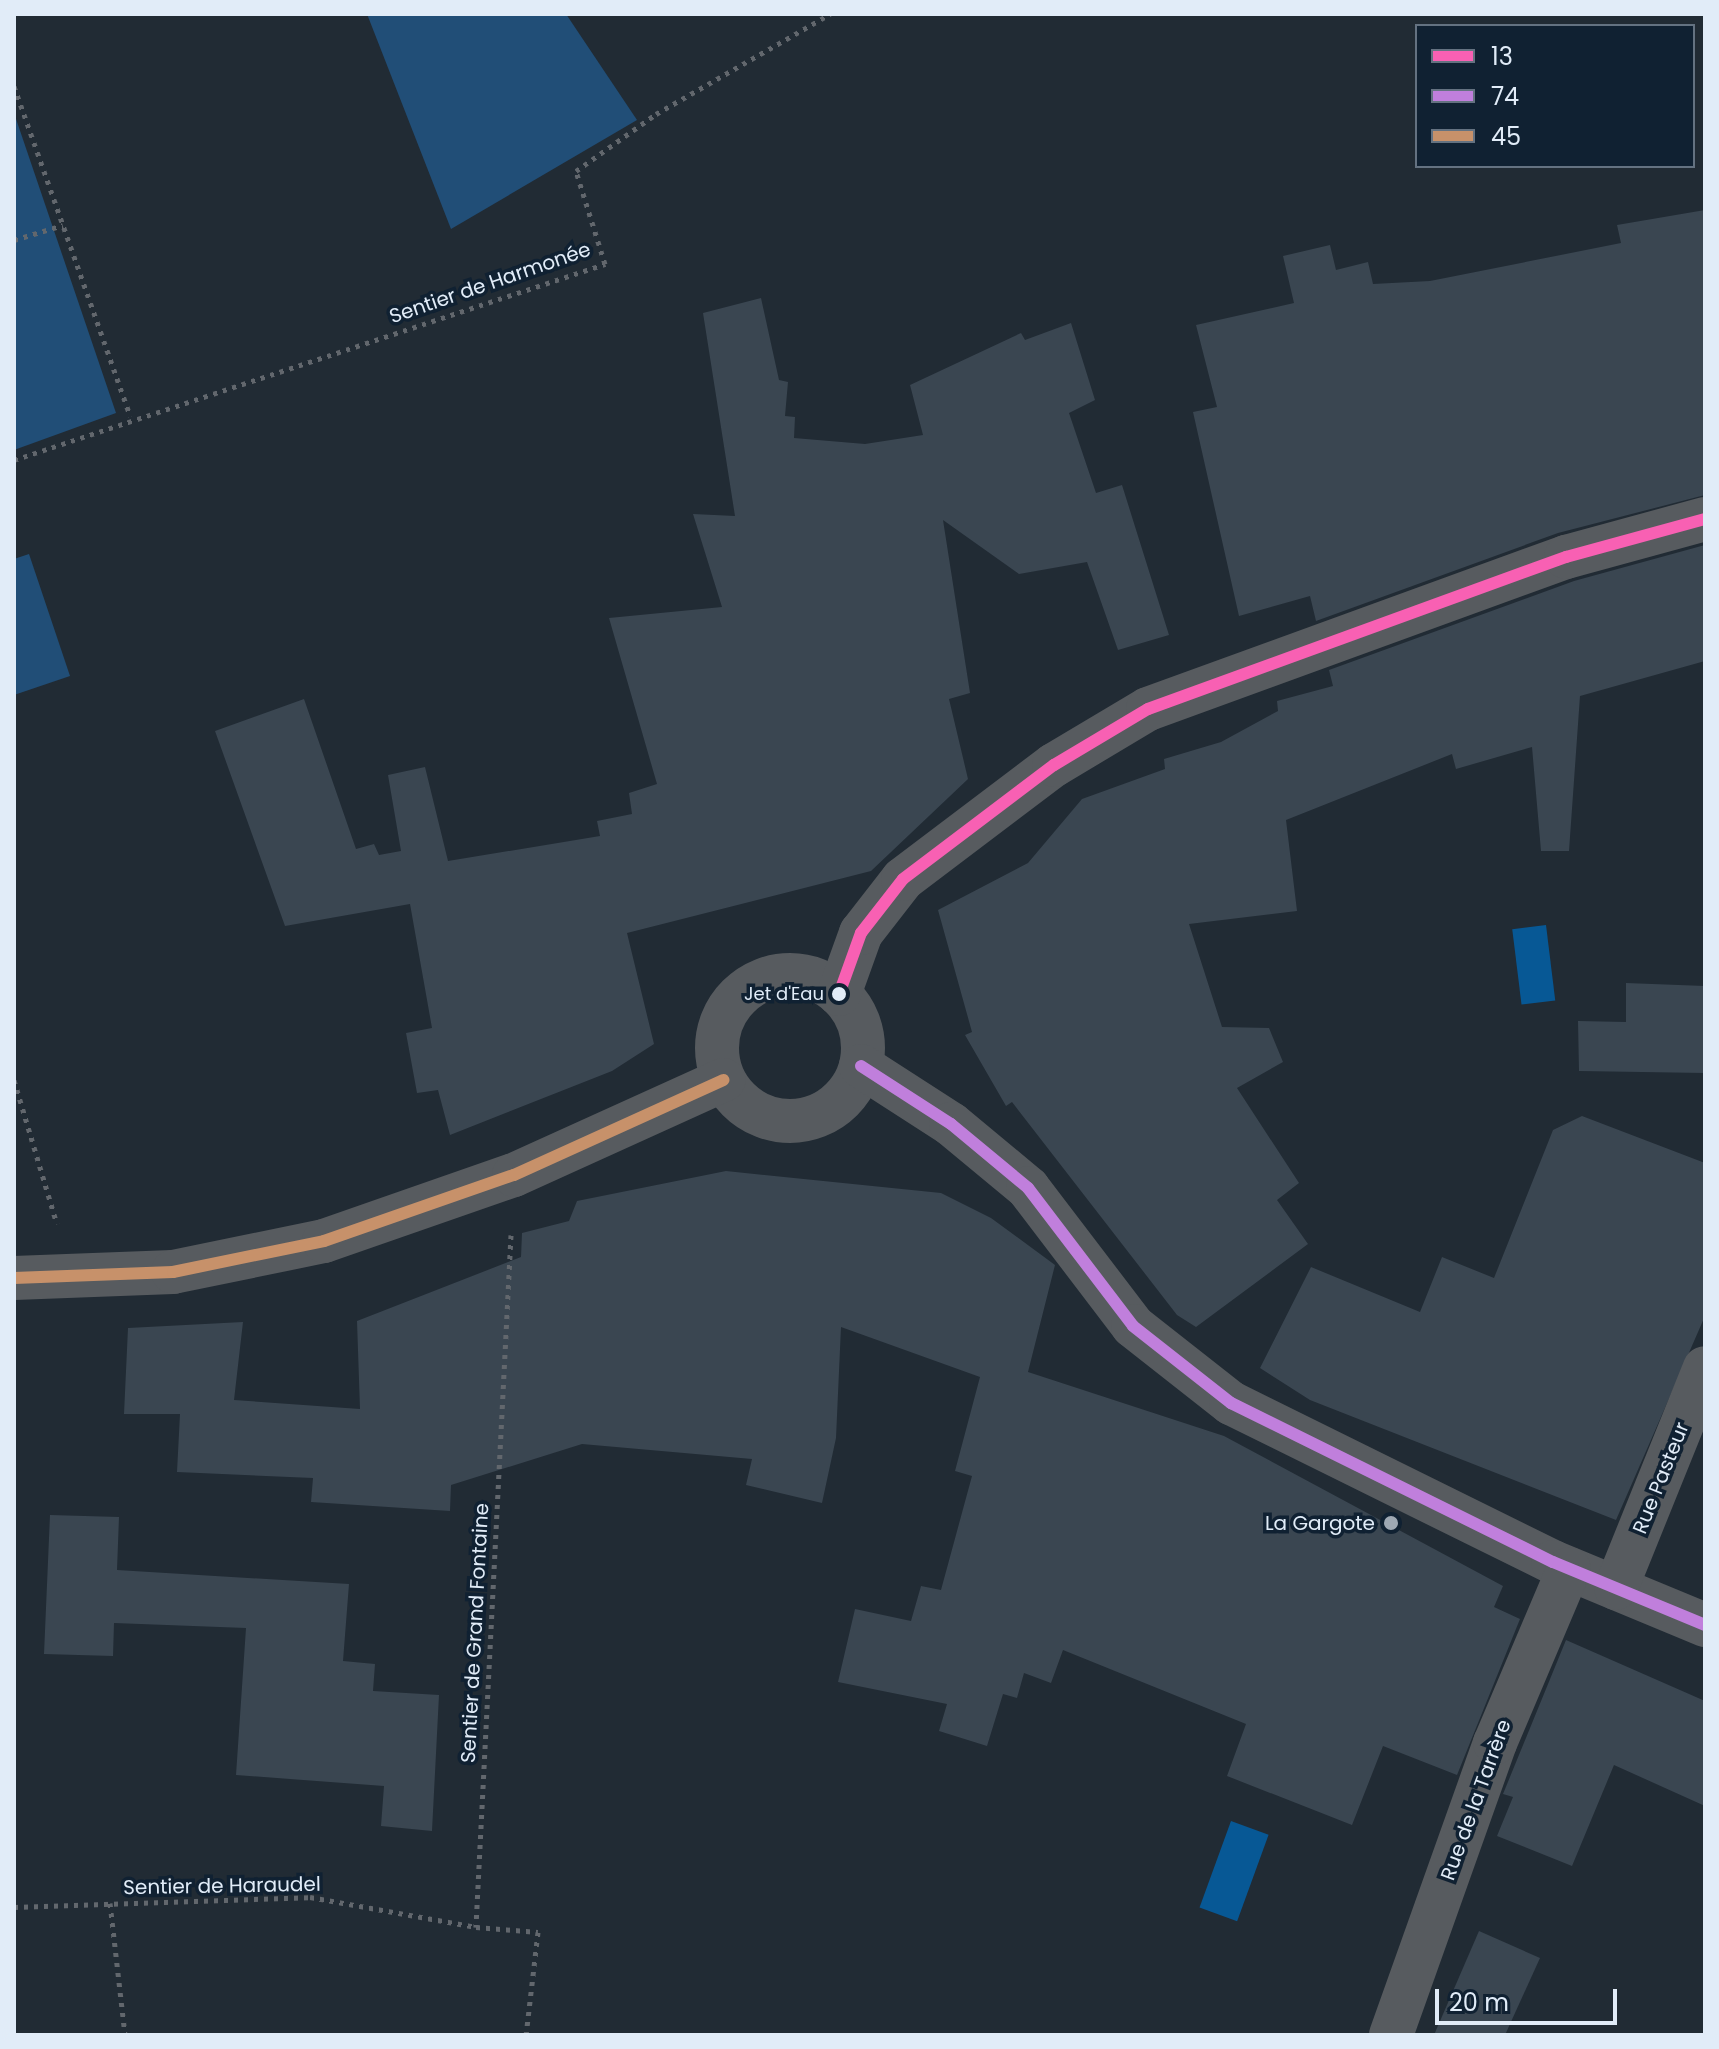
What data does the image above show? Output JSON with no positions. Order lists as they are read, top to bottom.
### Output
{
  "streets": {
    "street": ["Rue Pasteur", "Rue de la Tarrère"],
    "path": ["Sentier de Harmonée", "Sentier de Grand Fontaine", "Sentier de Haraudel"]
  },
  "crossings": [
    ["Sentier de Grand Fontaine", "Sentier de Haraudel"]
  ],
  "places": ["Jet d'Eau", "La Gargote"],
  "lines": ["transit line 13", "transit line 74", "transit line 45"],
  "legend": ["13", "74", "45"],
  "scale_bar": "20 m"
}
